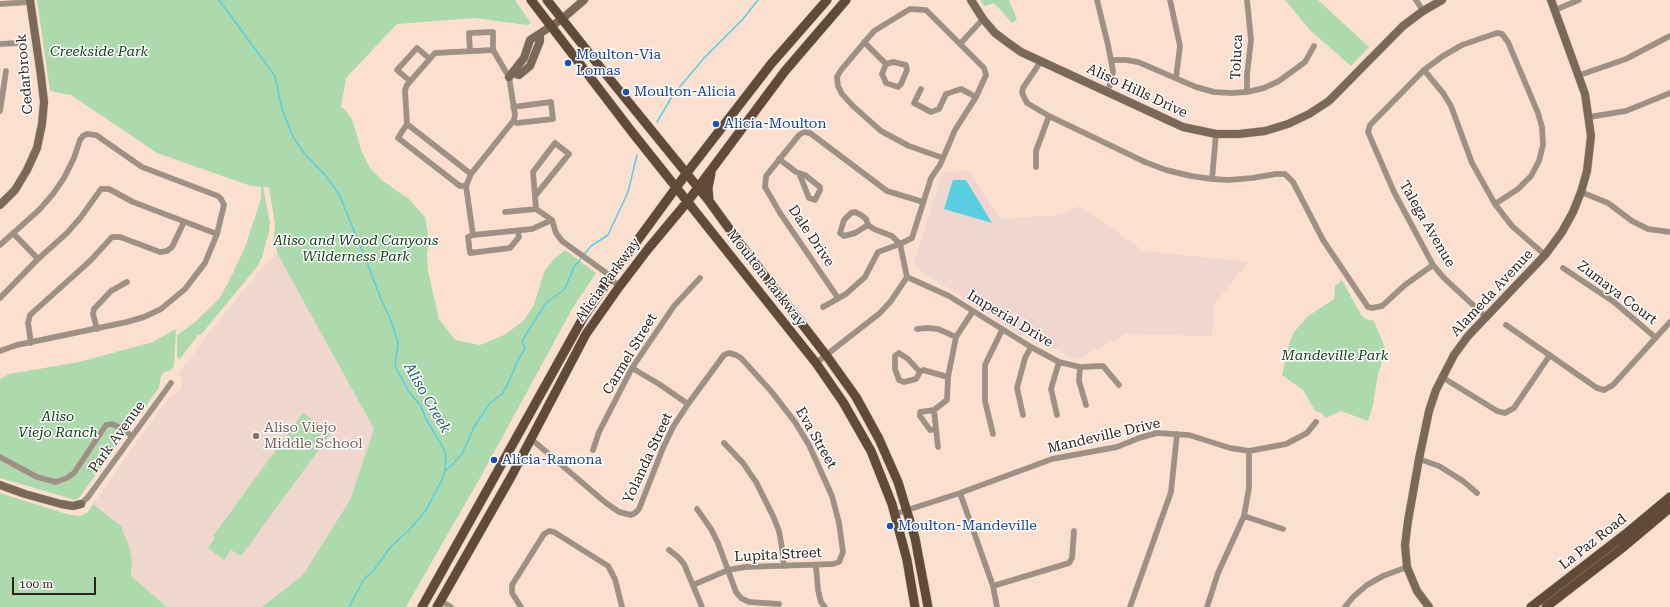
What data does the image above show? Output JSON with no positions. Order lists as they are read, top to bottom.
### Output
{
  "streets": {
    "main road": ["Moulton Parkway", "Alicia Parkway", "La Paz Road"],
    "street": [
      "Toluca",
      "Cedarbrook",
      "Aliso Hills Drive",
      "Talega Avenue",
      "Dale Drive",
      "Alameda Avenue",
      "Zumaya Court",
      "Imperial Drive",
      "Carmel Street",
      "Mandeville Drive",
      "Park Avenue",
      "Eva Street",
      "Yolanda Street",
      "Lupita Street"
    ]
  },
  "crossings": [
    ["Talega Avenue", "Alameda Avenue"],
    ["Moulton Parkway", "Alicia Parkway"],
    ["Moulton Parkway", "Mandeville Drive"],
    ["Alicia Parkway", "Yolanda Street"],
    ["Eva Street", "Yolanda Street"],
    ["Eva Street", "Lupita Street"]
  ],
  "water": ["Aliso Creek"],
  "parks": [
    "Creekside Park",
    "Aliso and Wood Canyons Wilderness Park",
    "Mandeville Park",
    "Aliso Viejo Ranch"
  ],
  "places": [
    "Moulton-Via Lomas",
    "Moulton-Alicia",
    "Alicia-Moulton",
    "Aliso Viejo Middle School",
    "Alicia-Ramona",
    "Moulton-Mandeville"
  ],
  "scale_bar": "100 m"
}
